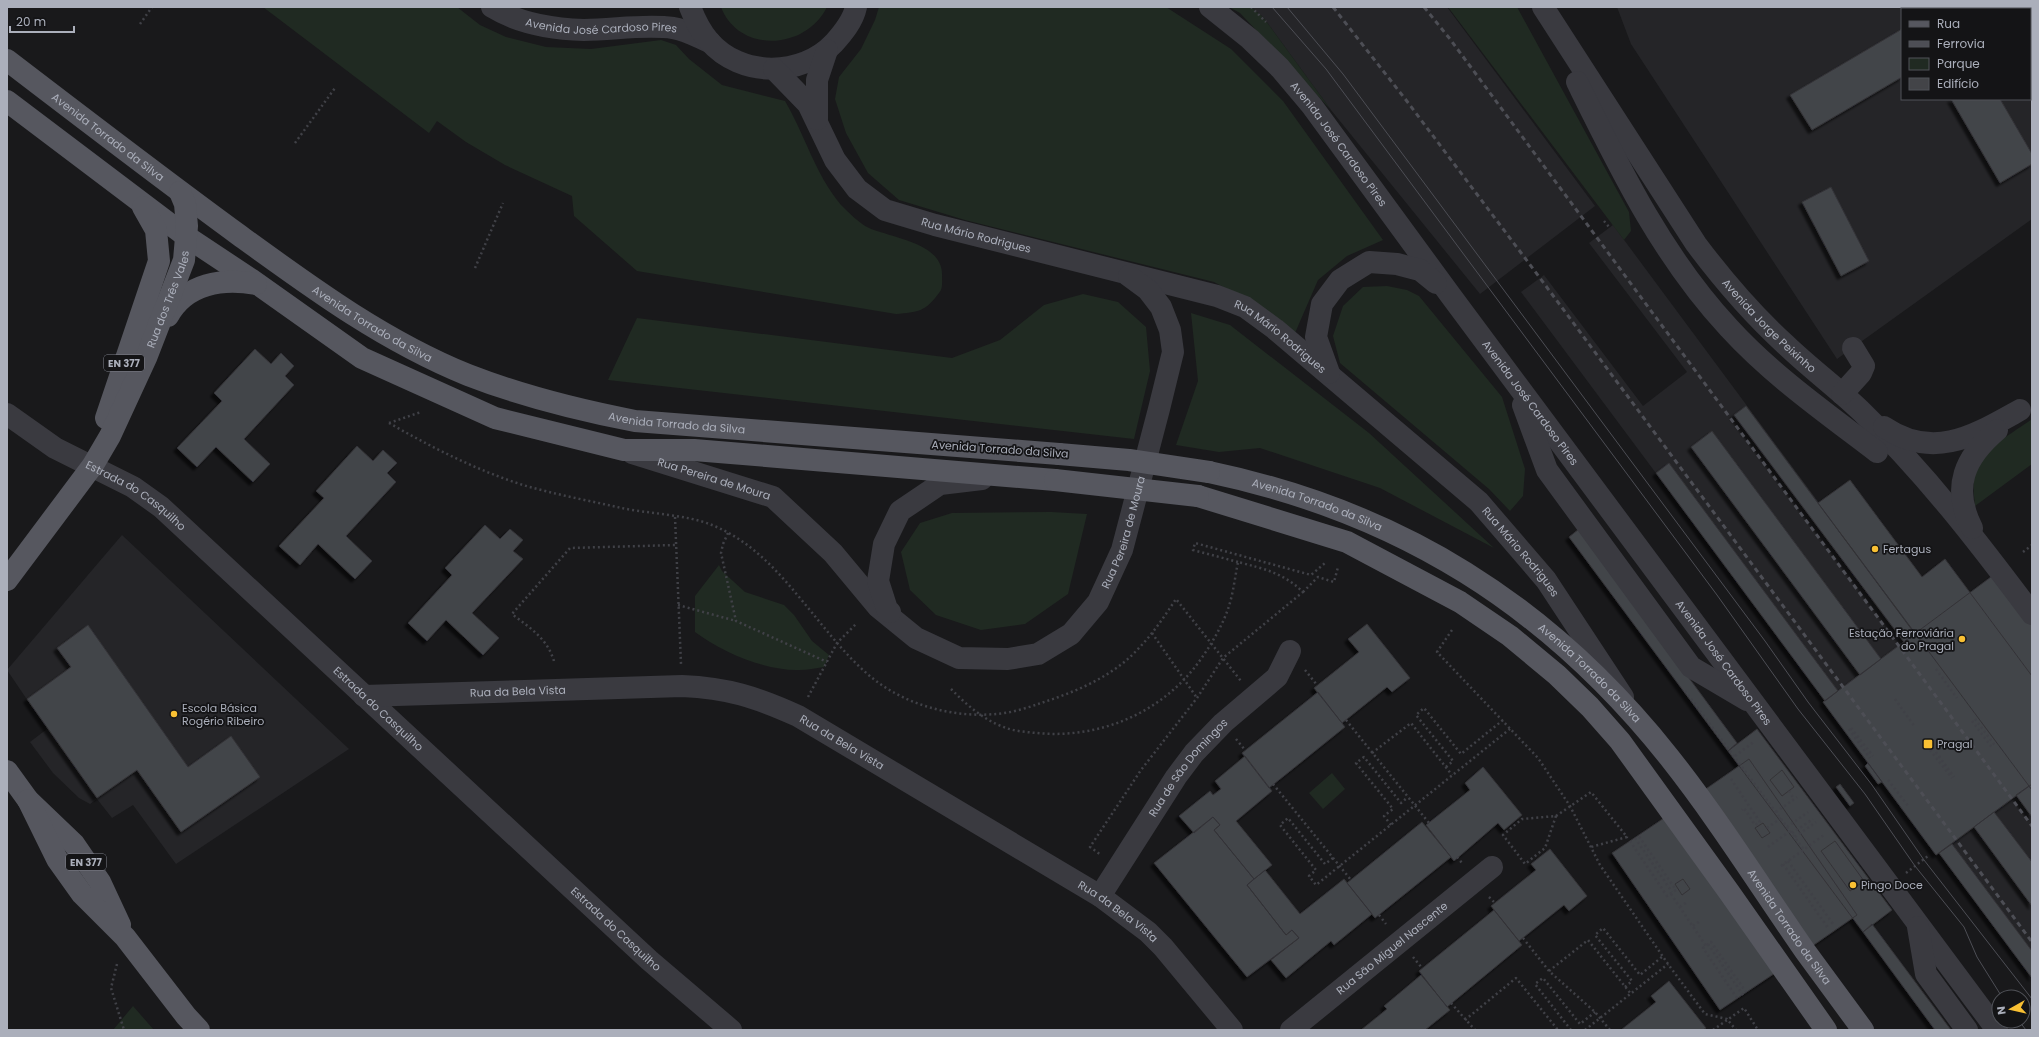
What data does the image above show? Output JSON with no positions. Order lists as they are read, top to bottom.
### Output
{
  "streets": {
    "main road": ["Avenida Torrado da Silva", "Rua dos Três Vales", "EN 377"],
    "street": [
      "Avenida José Cardoso Pires",
      "Rua Mário Rodrigues",
      "Avenida Jorge Peixinho",
      "Rua Pereira de Moura",
      "Estrada do Casquilho",
      "Rua da Bela Vista",
      "Rua de São Domingos",
      "Rua São Miguel Nascente"
    ]
  },
  "crossings": [
    ["Avenida José Cardoso Pires", "Rua Mário Rodrigues"],
    ["Avenida Torrado da Silva", "Rua Mário Rodrigues"],
    ["Avenida Torrado da Silva", "Rua dos Três Vales"],
    ["Rua Mário Rodrigues", "Rua Pereira de Moura"],
    ["Rua dos Três Vales", "Estrada do Casquilho"],
    ["Estrada do Casquilho", "Rua da Bela Vista"],
    ["Rua da Bela Vista", "Rua de São Domingos"]
  ],
  "places": {
    "other": [
      "Fertagus",
      "Estação Ferroviária do Pragal",
      "Escola Básica Rogério Ribeiro",
      "Pingo Doce"
    ],
    "transit": ["Pragal"]
  },
  "legend": [
    "Rua",
    "Ferrovia",
    "Parque",
    "Edifício"
  ],
  "scale_bar": "20 m",
  "north": "left"
}
